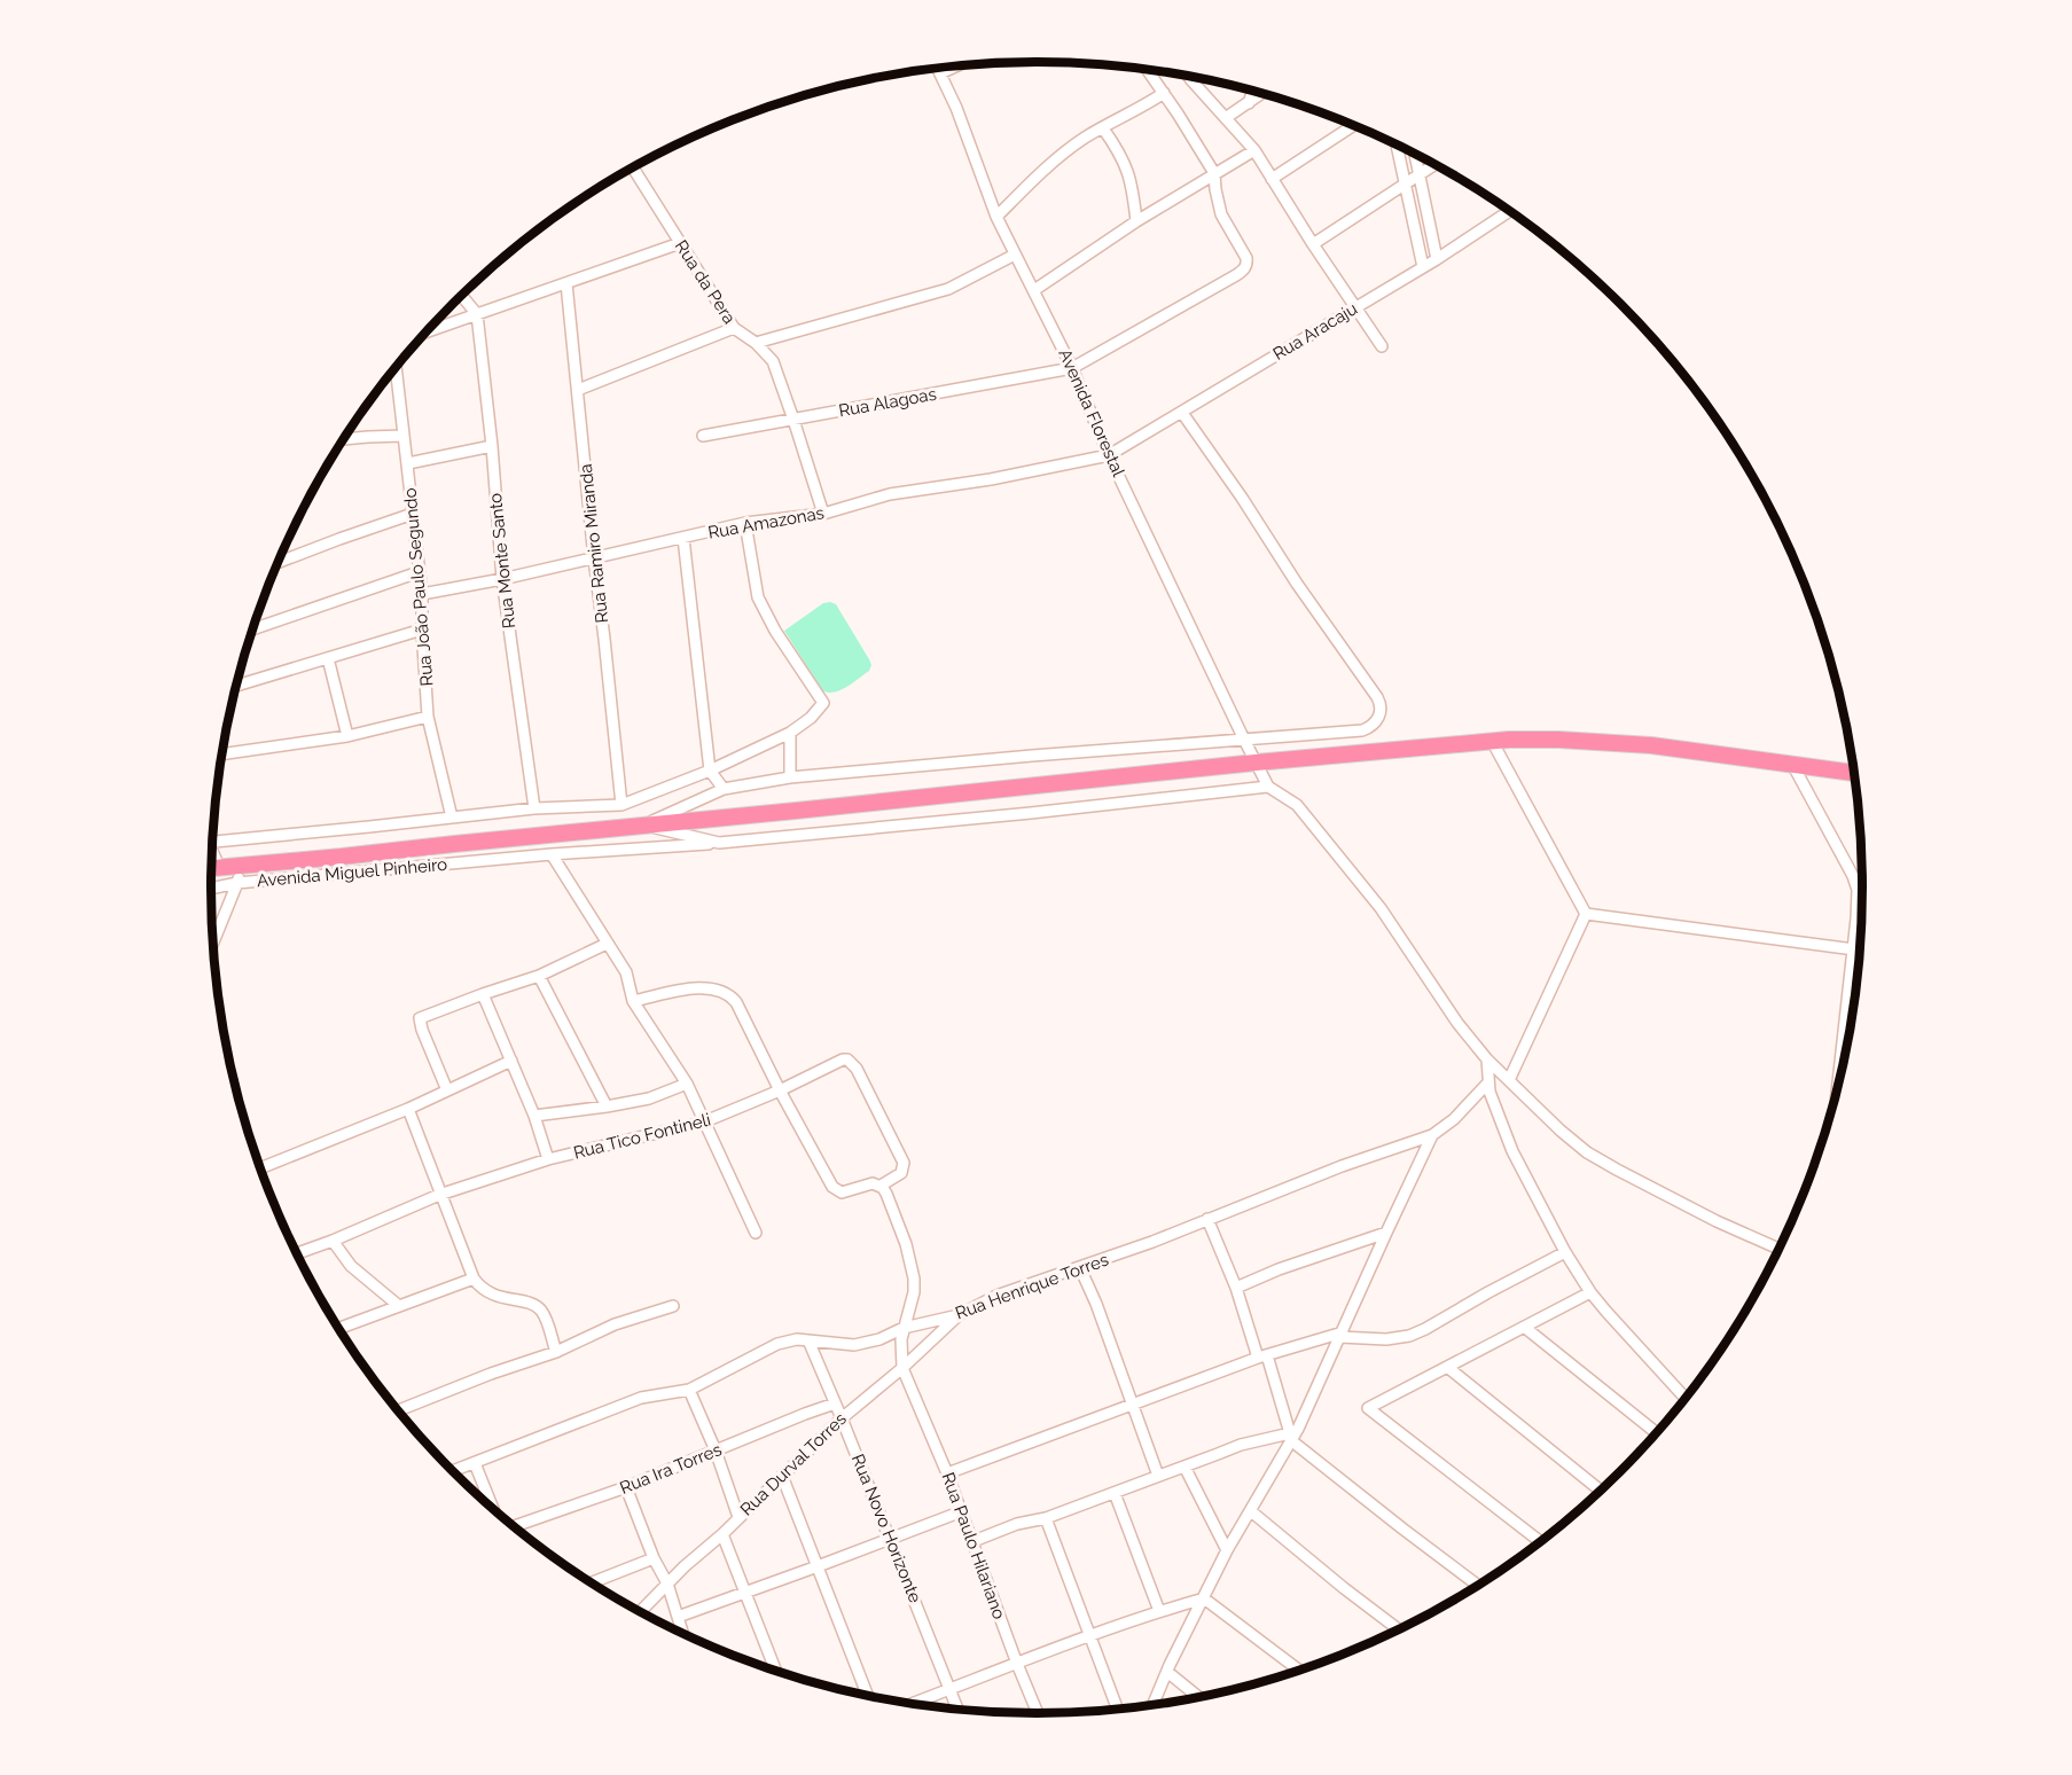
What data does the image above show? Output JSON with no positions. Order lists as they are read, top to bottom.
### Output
{
  "streets": {
    "street": [
      "Rua da Pera",
      "Rua Aracaju",
      "Rua Alagoas",
      "Avenida Florestal",
      "Rua Amazonas",
      "Rua Ramiro Miranda",
      "Rua Monte Santo",
      "Rua João Paulo Segundo",
      "Avenida Miguel Pinheiro",
      "Rua Tico Fontineli",
      "Rua Henrique Torres",
      "Rua Durval Torres",
      "Rua Ira Torres",
      "Rua Novo Horizonte",
      "Rua Paulo Hilariano"
    ]
  },
  "crossings": [
    ["Rua da Pera", "Rua Alagoas"],
    ["Rua da Pera", "Rua Amazonas"],
    ["Rua Aracaju", "Avenida Florestal"],
    ["Rua Aracaju", "Rua Amazonas"],
    ["Rua Alagoas", "Avenida Florestal"],
    ["Avenida Florestal", "Rua Amazonas"],
    ["Avenida Florestal", "Avenida Miguel Pinheiro"],
    ["Rua Amazonas", "Rua Ramiro Miranda"],
    ["Rua Amazonas", "Rua Monte Santo"],
    ["Rua Amazonas", "Rua João Paulo Segundo"],
    ["Rua Henrique Torres", "Rua Durval Torres"],
    ["Rua Henrique Torres", "Rua Novo Horizonte"],
    ["Rua Durval Torres", "Rua Novo Horizonte"],
    ["Rua Durval Torres", "Rua Paulo Hilariano"],
    ["Rua Ira Torres", "Rua Novo Horizonte"]
  ]
}
